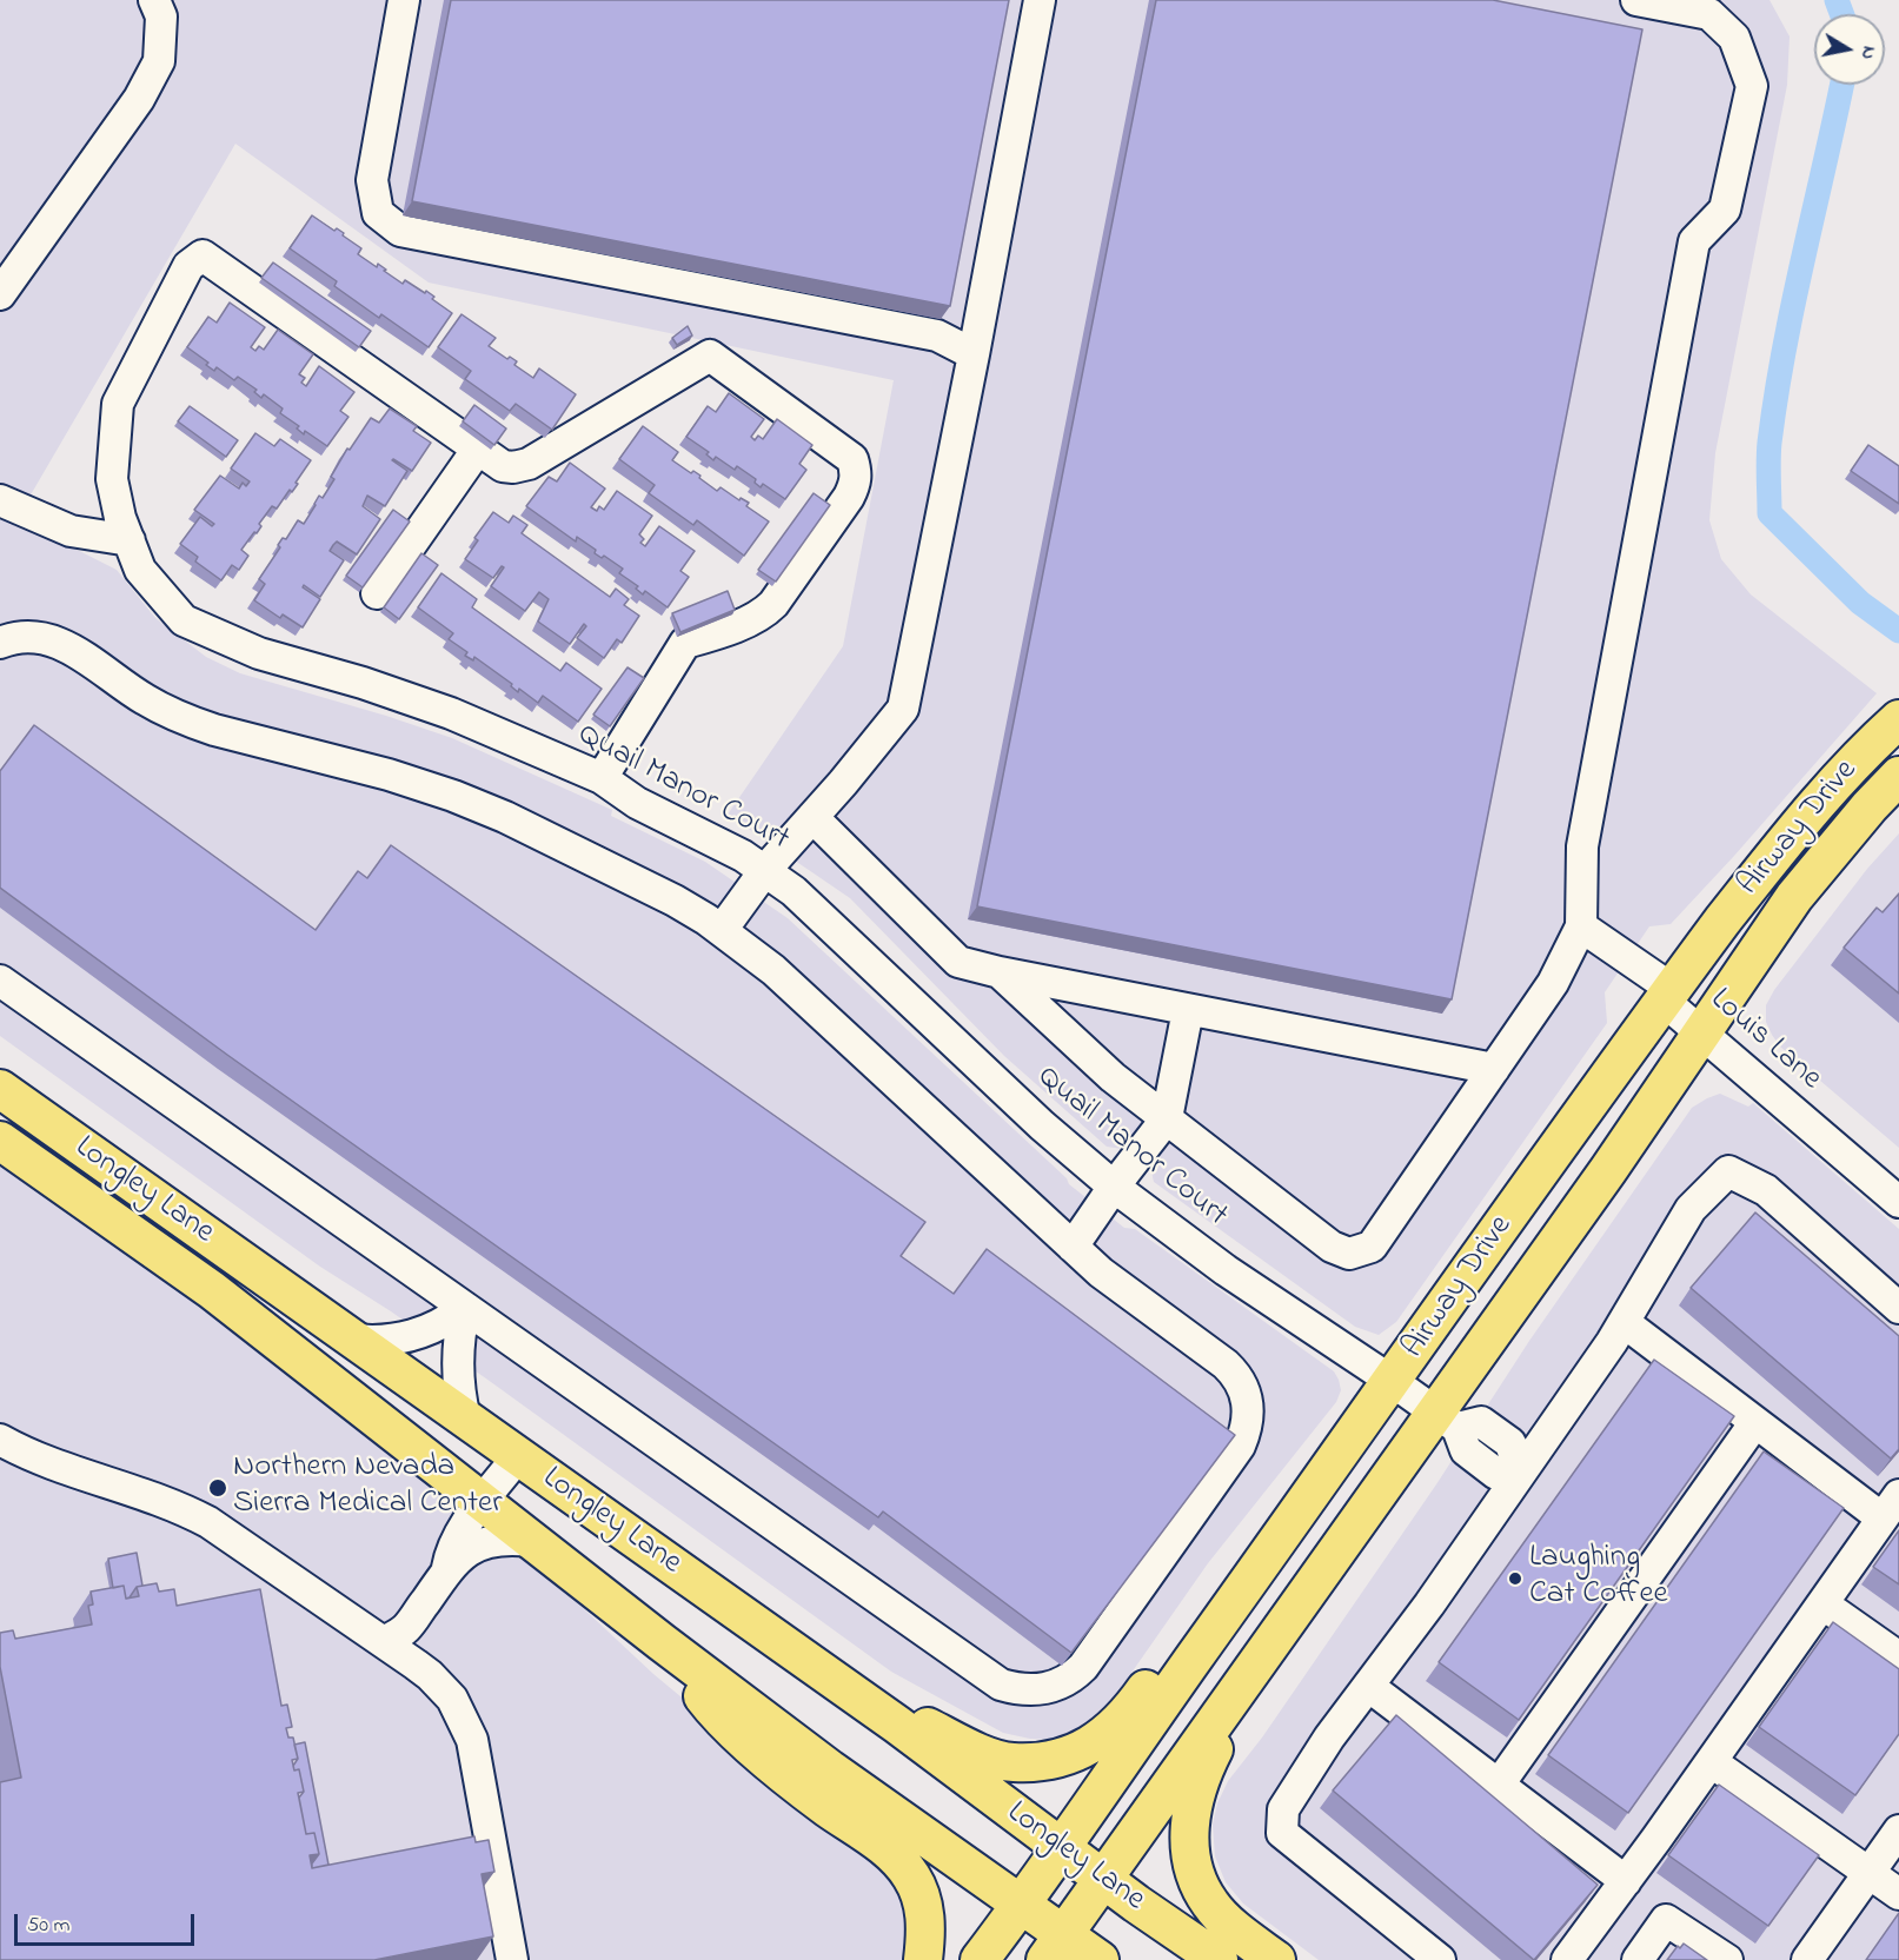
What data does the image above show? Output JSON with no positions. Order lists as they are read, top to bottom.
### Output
{
  "streets": {
    "main road": ["Airway Drive", "Longley Lane"],
    "street": ["Quail Manor Court", "Louis Lane"]
  },
  "crossings": [
    ["Quail Manor Court", "Airway Drive"],
    ["Airway Drive", "Louis Lane"],
    ["Airway Drive", "Longley Lane"]
  ],
  "places": ["Northern Nevada Sierra Medical Center", "Laughing Cat Coffee"],
  "scale_bar": "50 m",
  "north": "right"
}
